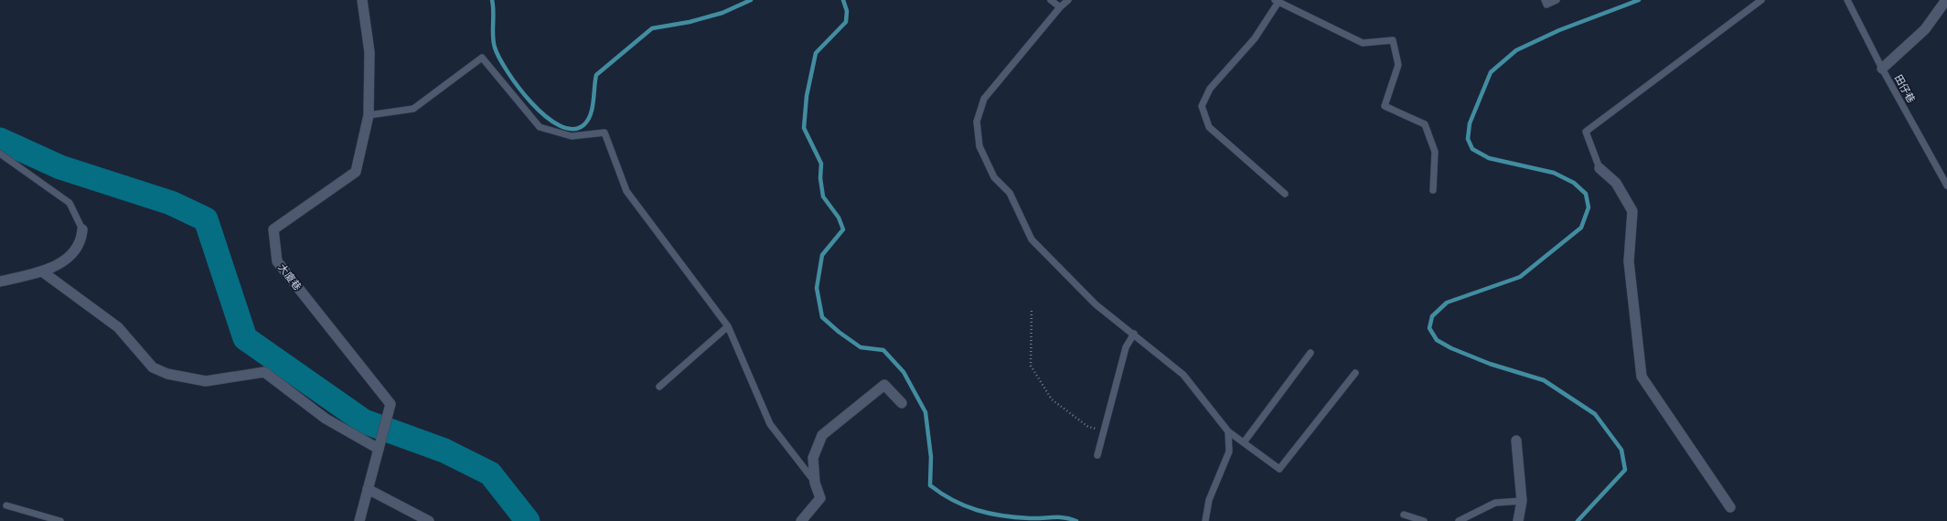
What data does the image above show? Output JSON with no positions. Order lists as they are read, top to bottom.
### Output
{
  "streets": {
    "street": ["大廈巷"],
    "lane": ["田仔巷"]
  }
}
